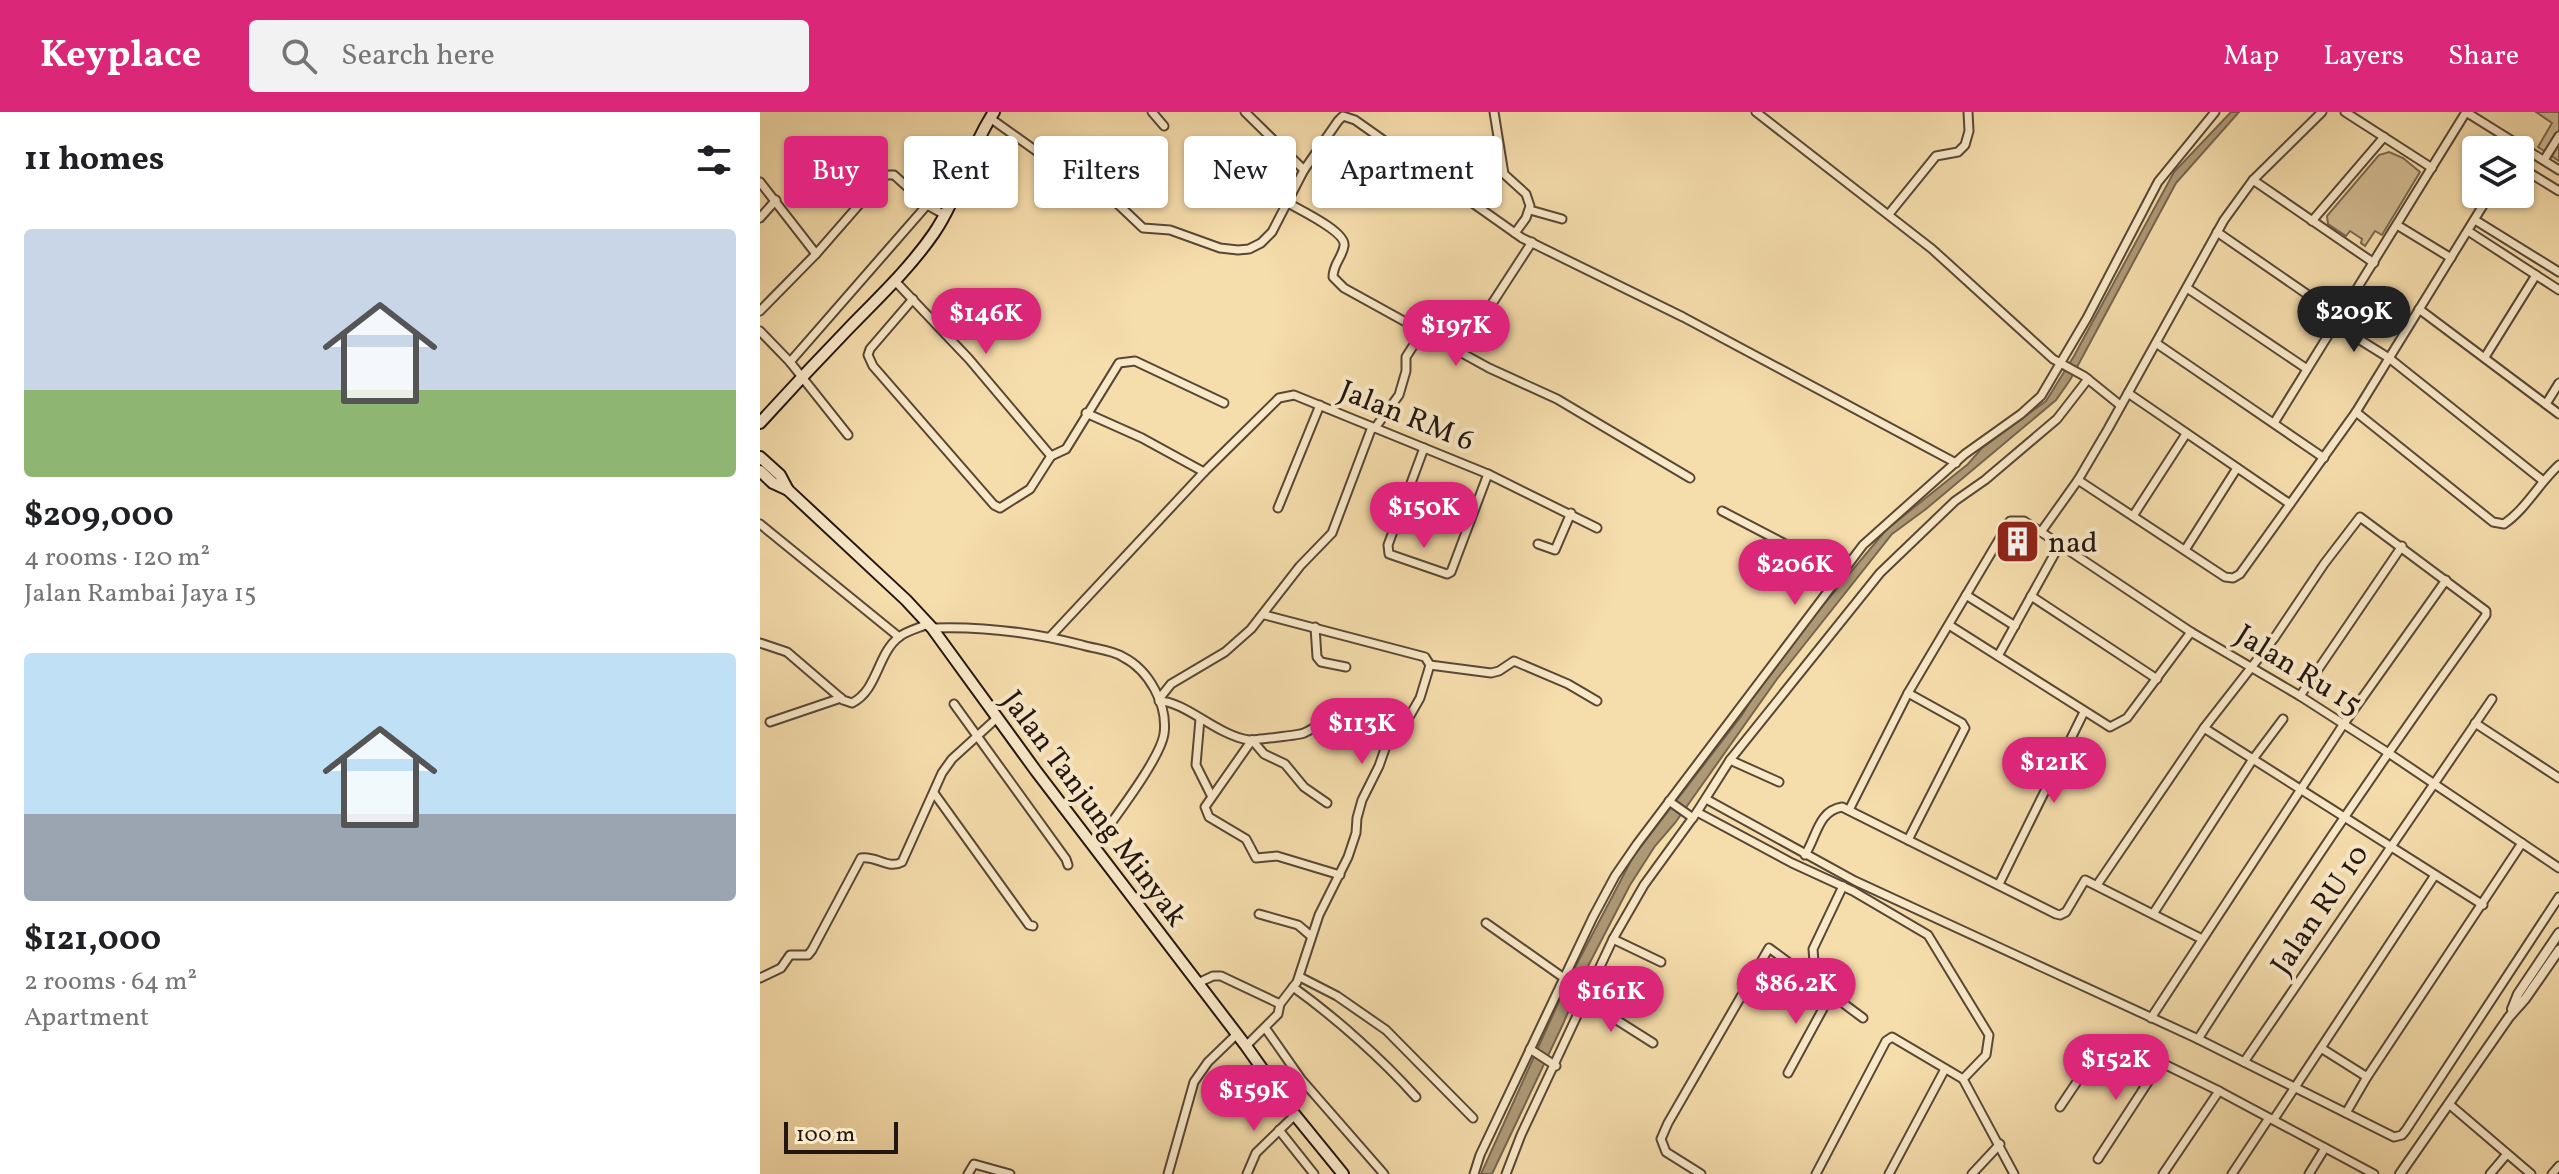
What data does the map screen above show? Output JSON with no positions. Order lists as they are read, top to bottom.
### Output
{
  "streets": {
    "main road": ["Jalan Tanjung Minyak"],
    "street": ["Jalan RM 6", "Jalan Ru 15", "Jalan RU 10"]
  },
  "crossings": [
    ["Jalan Ru 15", "Jalan RU 10"]
  ],
  "places": {
    "building": ["nad"]
  },
  "scale_bar": "100 m",
  "page": {
    "header": "Keyplace",
    "search": "Search here",
    "nav": ["Map", "Layers", "Share"],
    "heading": "11 homes",
    "chip": [
      "Buy",
      "Rent",
      "Filters",
      "New",
      "Apartment"
    ],
    "list": [
      {
        "name": "$209,000",
        "note": "4 rooms · 120 m² · Jalan Rambai Jaya 15"
      },
      {
        "name": "$121,000",
        "note": "2 rooms · 64 m² · Apartment"
      }
    ],
    "price": [
      "$209K",
      "$146K",
      "$197K",
      "$150K",
      "$206K",
      "$113K",
      "$121K",
      "$86.2K",
      "$161K",
      "$152K",
      "$159K"
    ],
    "scale": "100 m"
  }
}
